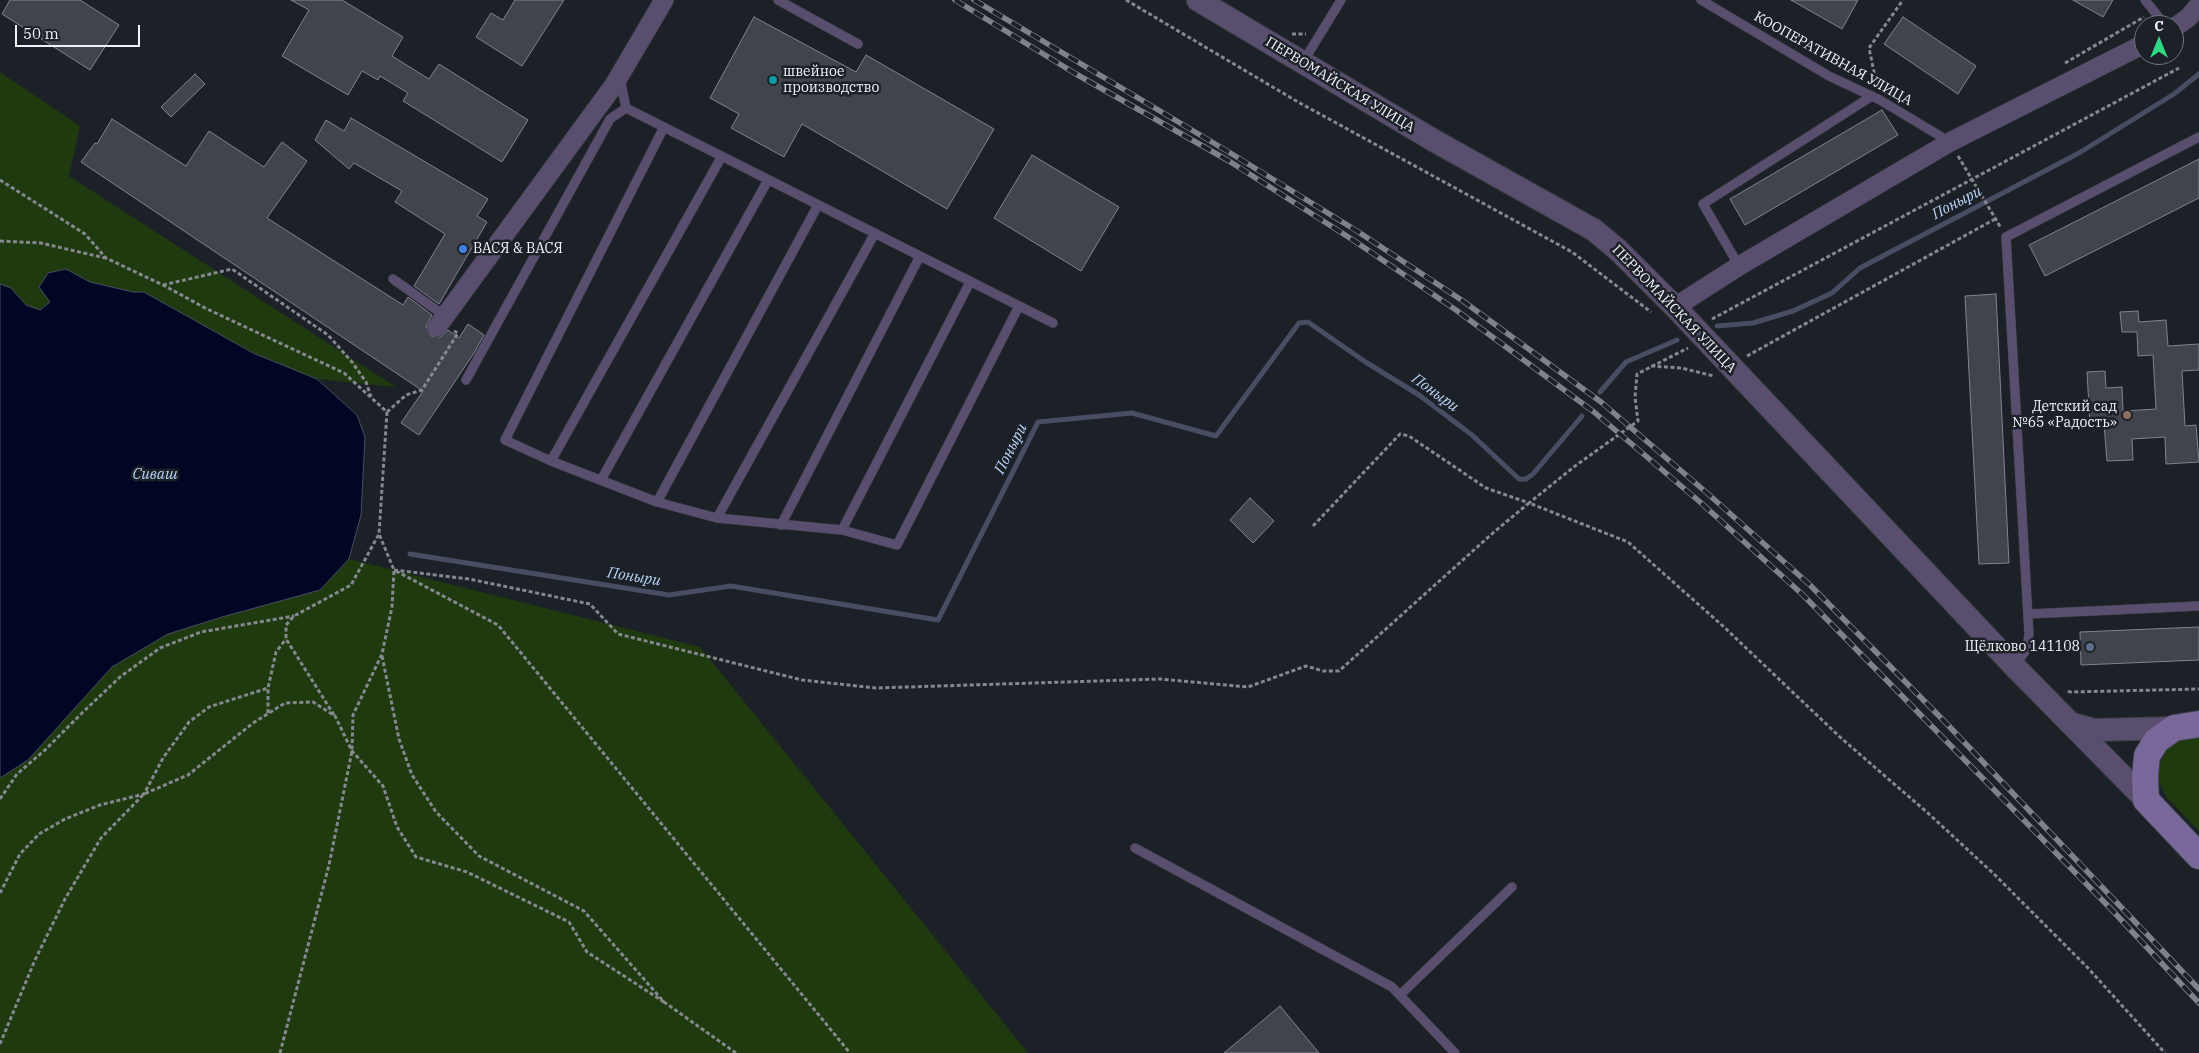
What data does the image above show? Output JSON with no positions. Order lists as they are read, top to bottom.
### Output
{
  "streets": {
    "street": ["ПЕРВОМАЙСКАЯ УЛИЦА"],
    "lane": ["КООПЕРАТИВНАЯ УЛИЦА"]
  },
  "water": ["Поныри", "Сиваш"],
  "places": [
    "швейное производство",
    "ВАСЯ & ВАСЯ",
    "Детский сад №65 «Радость»",
    "Щёлково 141108"
  ],
  "scale_bar": "50 m",
  "north": "top"
}
